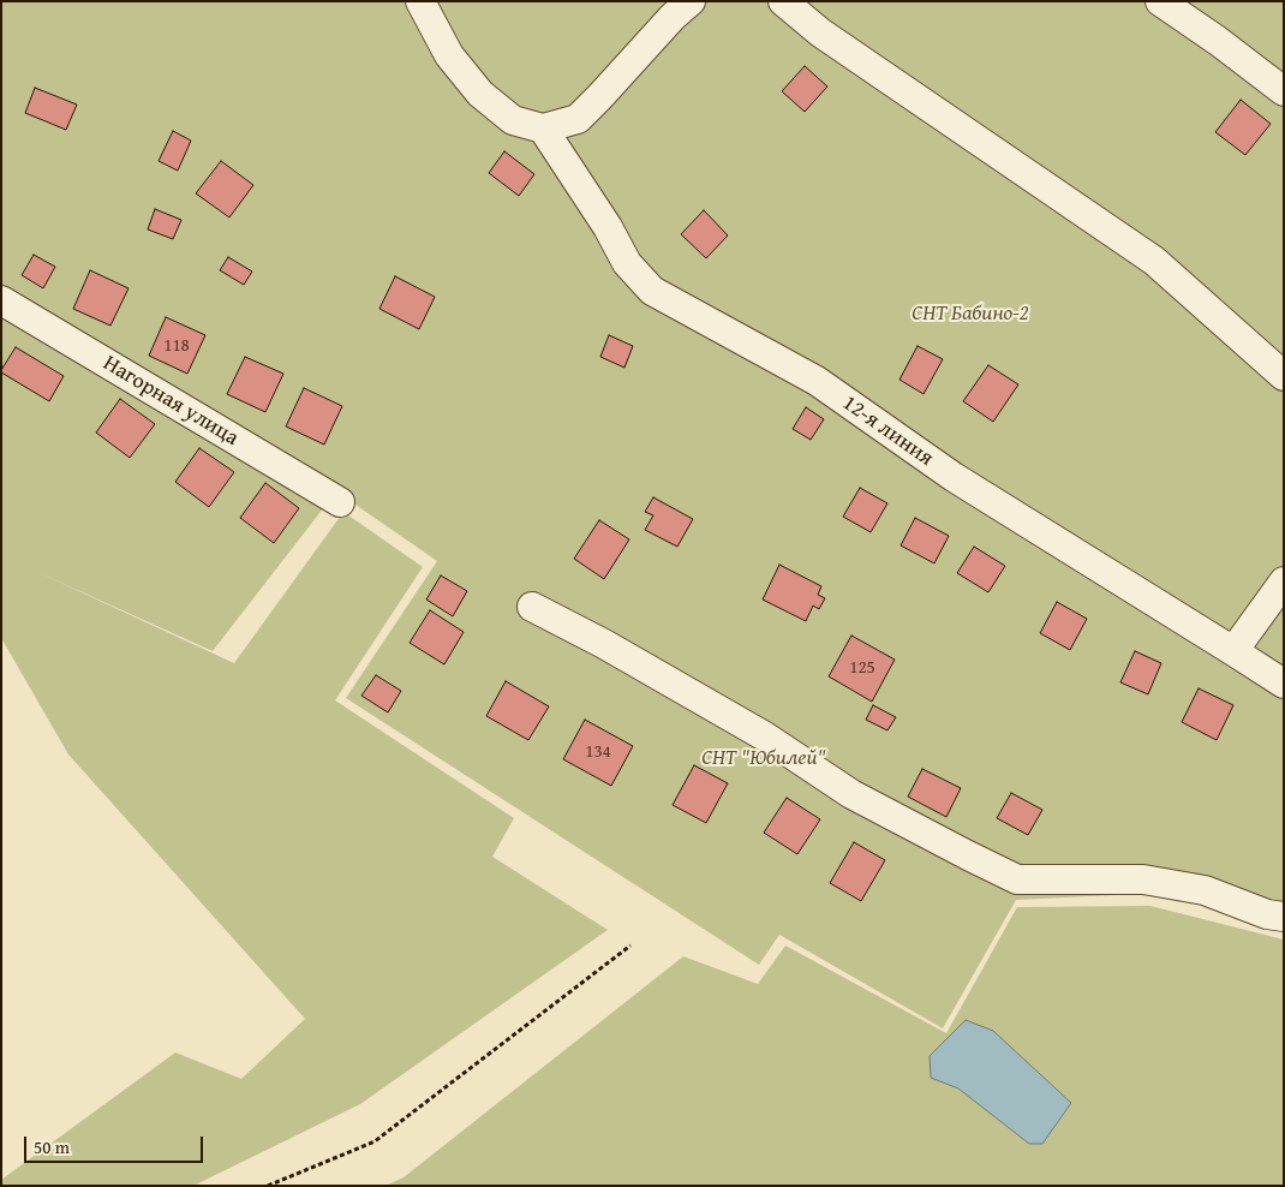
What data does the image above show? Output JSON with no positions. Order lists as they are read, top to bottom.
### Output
{
  "streets": {
    "street": ["Нагорная улица", "12-я линия"]
  },
  "parks": ["СНТ Бабино-2", "СНТ \"Юбилей\""],
  "house_numbers": ["118", "125", "134"],
  "scale_bar": "50 m"
}
